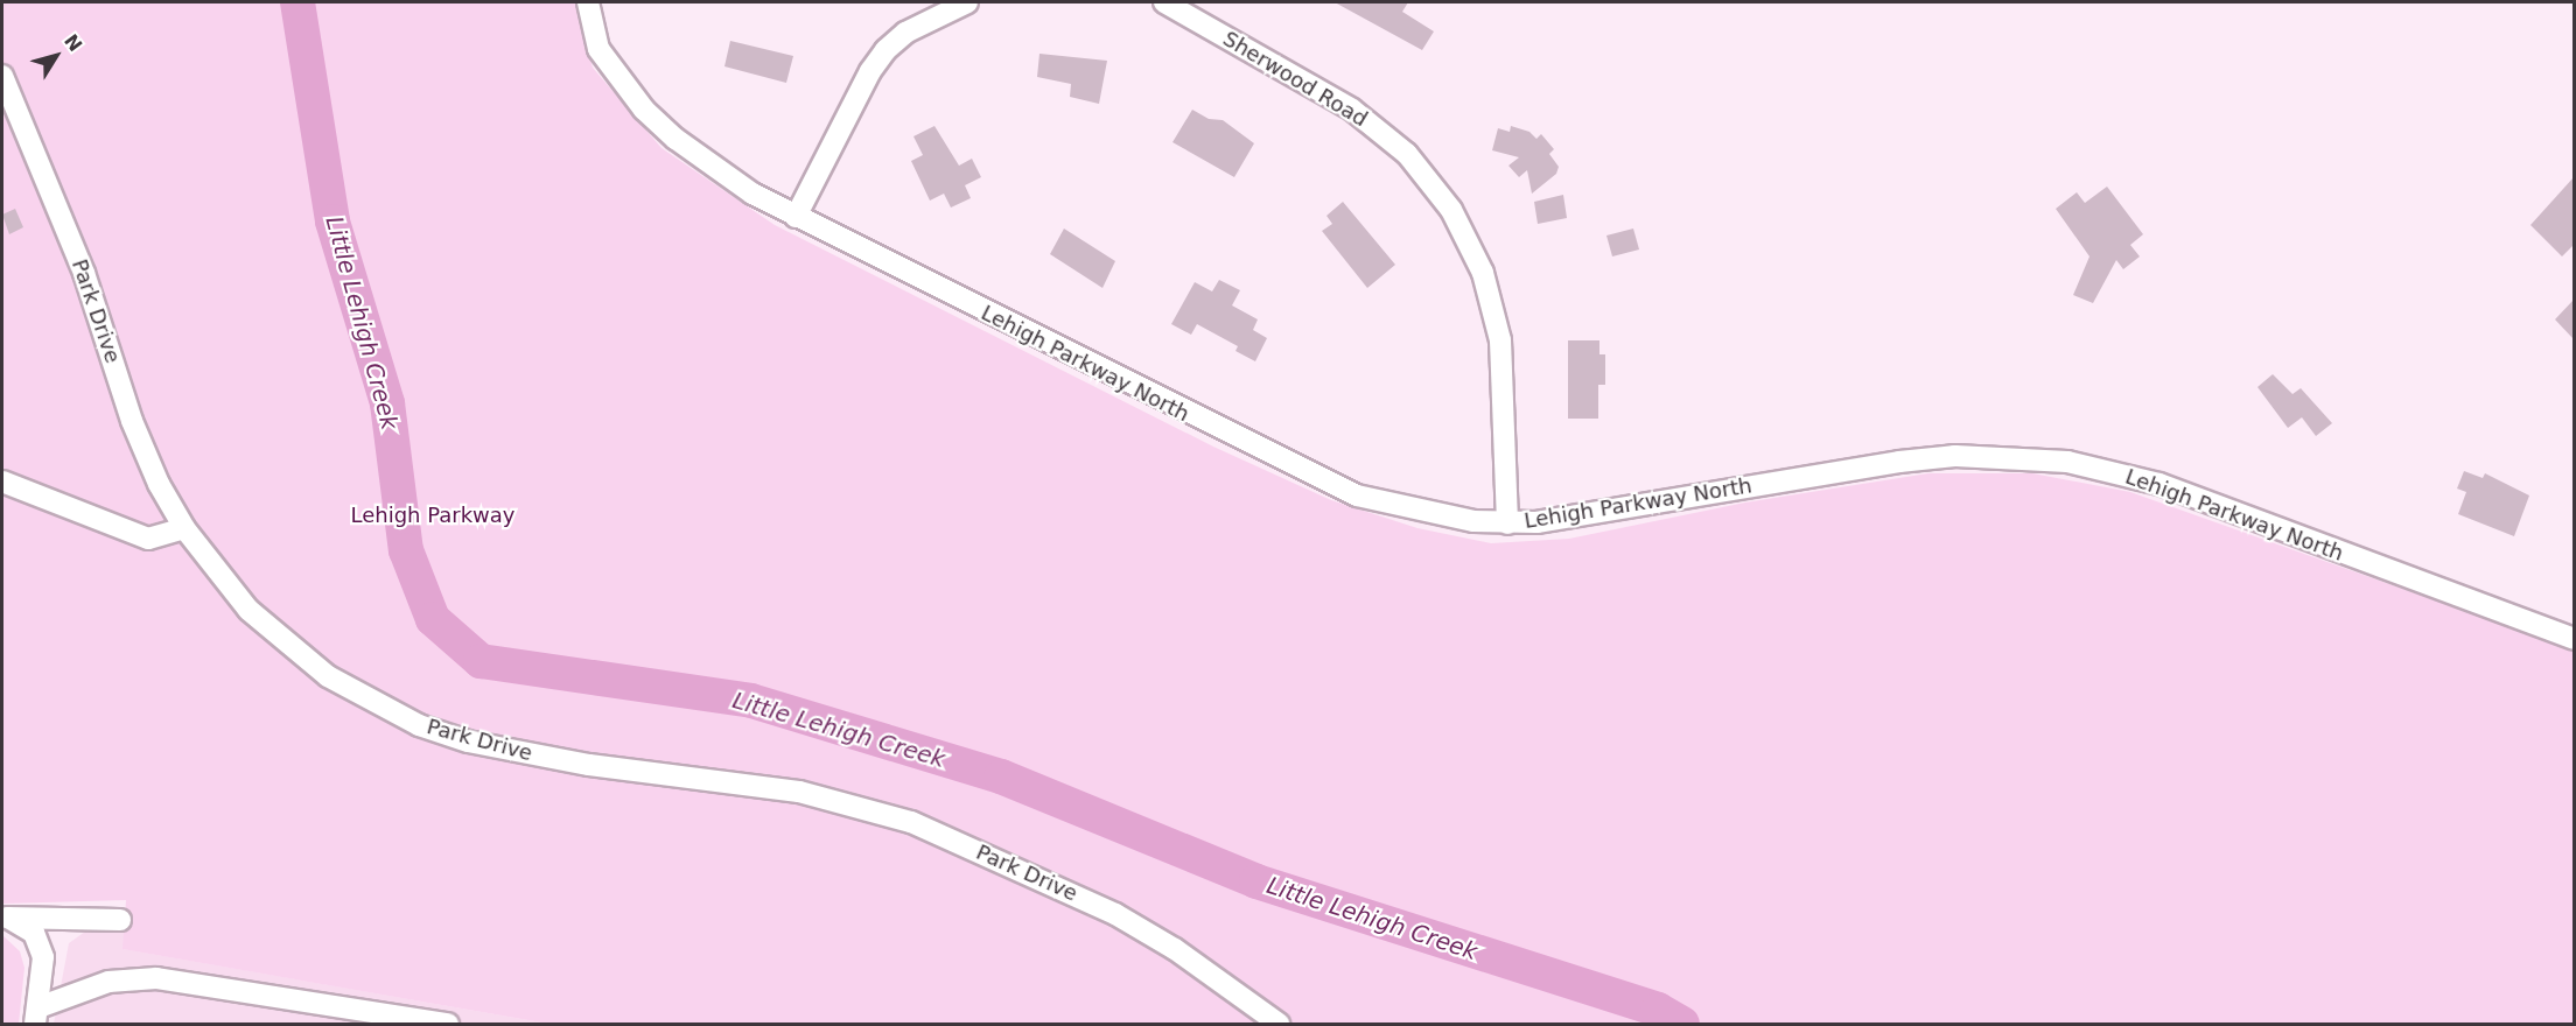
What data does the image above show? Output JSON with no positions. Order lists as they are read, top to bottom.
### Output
{
  "streets": {
    "street": ["Sherwood Road", "Park Drive", "Lehigh Parkway North"]
  },
  "crossings": [
    ["Sherwood Road", "Lehigh Parkway North"]
  ],
  "water": ["Little Lehigh Creek"],
  "parks": ["Lehigh Parkway"],
  "north": "top right"
}
